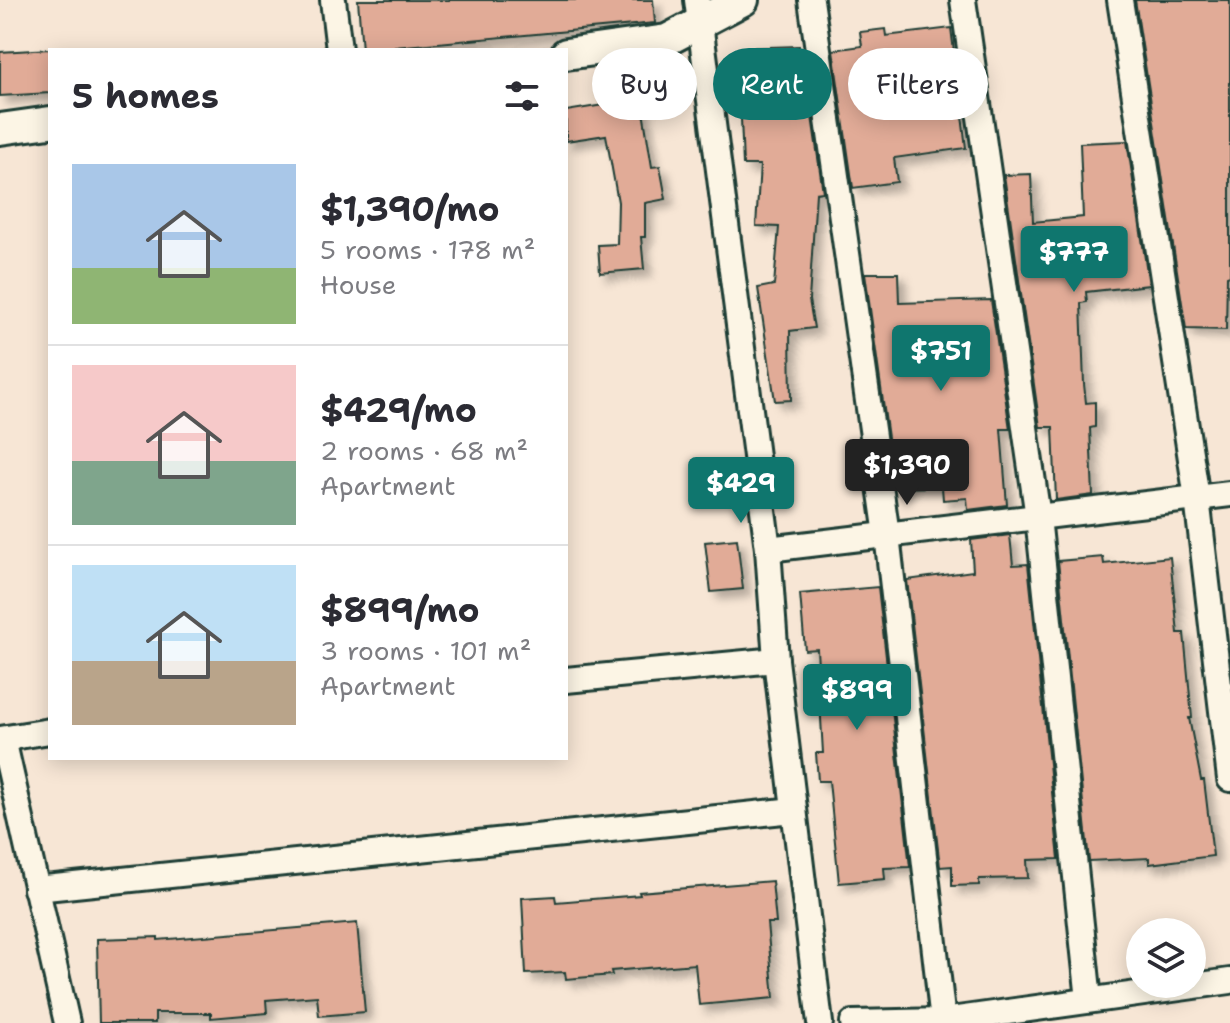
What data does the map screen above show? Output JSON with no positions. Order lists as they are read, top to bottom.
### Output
{
  "page": {
    "chip": ["Buy", "Rent", "Filters"],
    "heading": "5 homes",
    "list": [
      {
        "name": "$1,390/mo",
        "note": "5 rooms · 178 m² · House"
      },
      {
        "name": "$429/mo",
        "note": "2 rooms · 68 m² · Apartment"
      },
      {
        "name": "$899/mo",
        "note": "3 rooms · 101 m² · Apartment"
      }
    ],
    "price": [
      "$777",
      "$751",
      "$1,390",
      "$429",
      "$899"
    ]
  }
}
